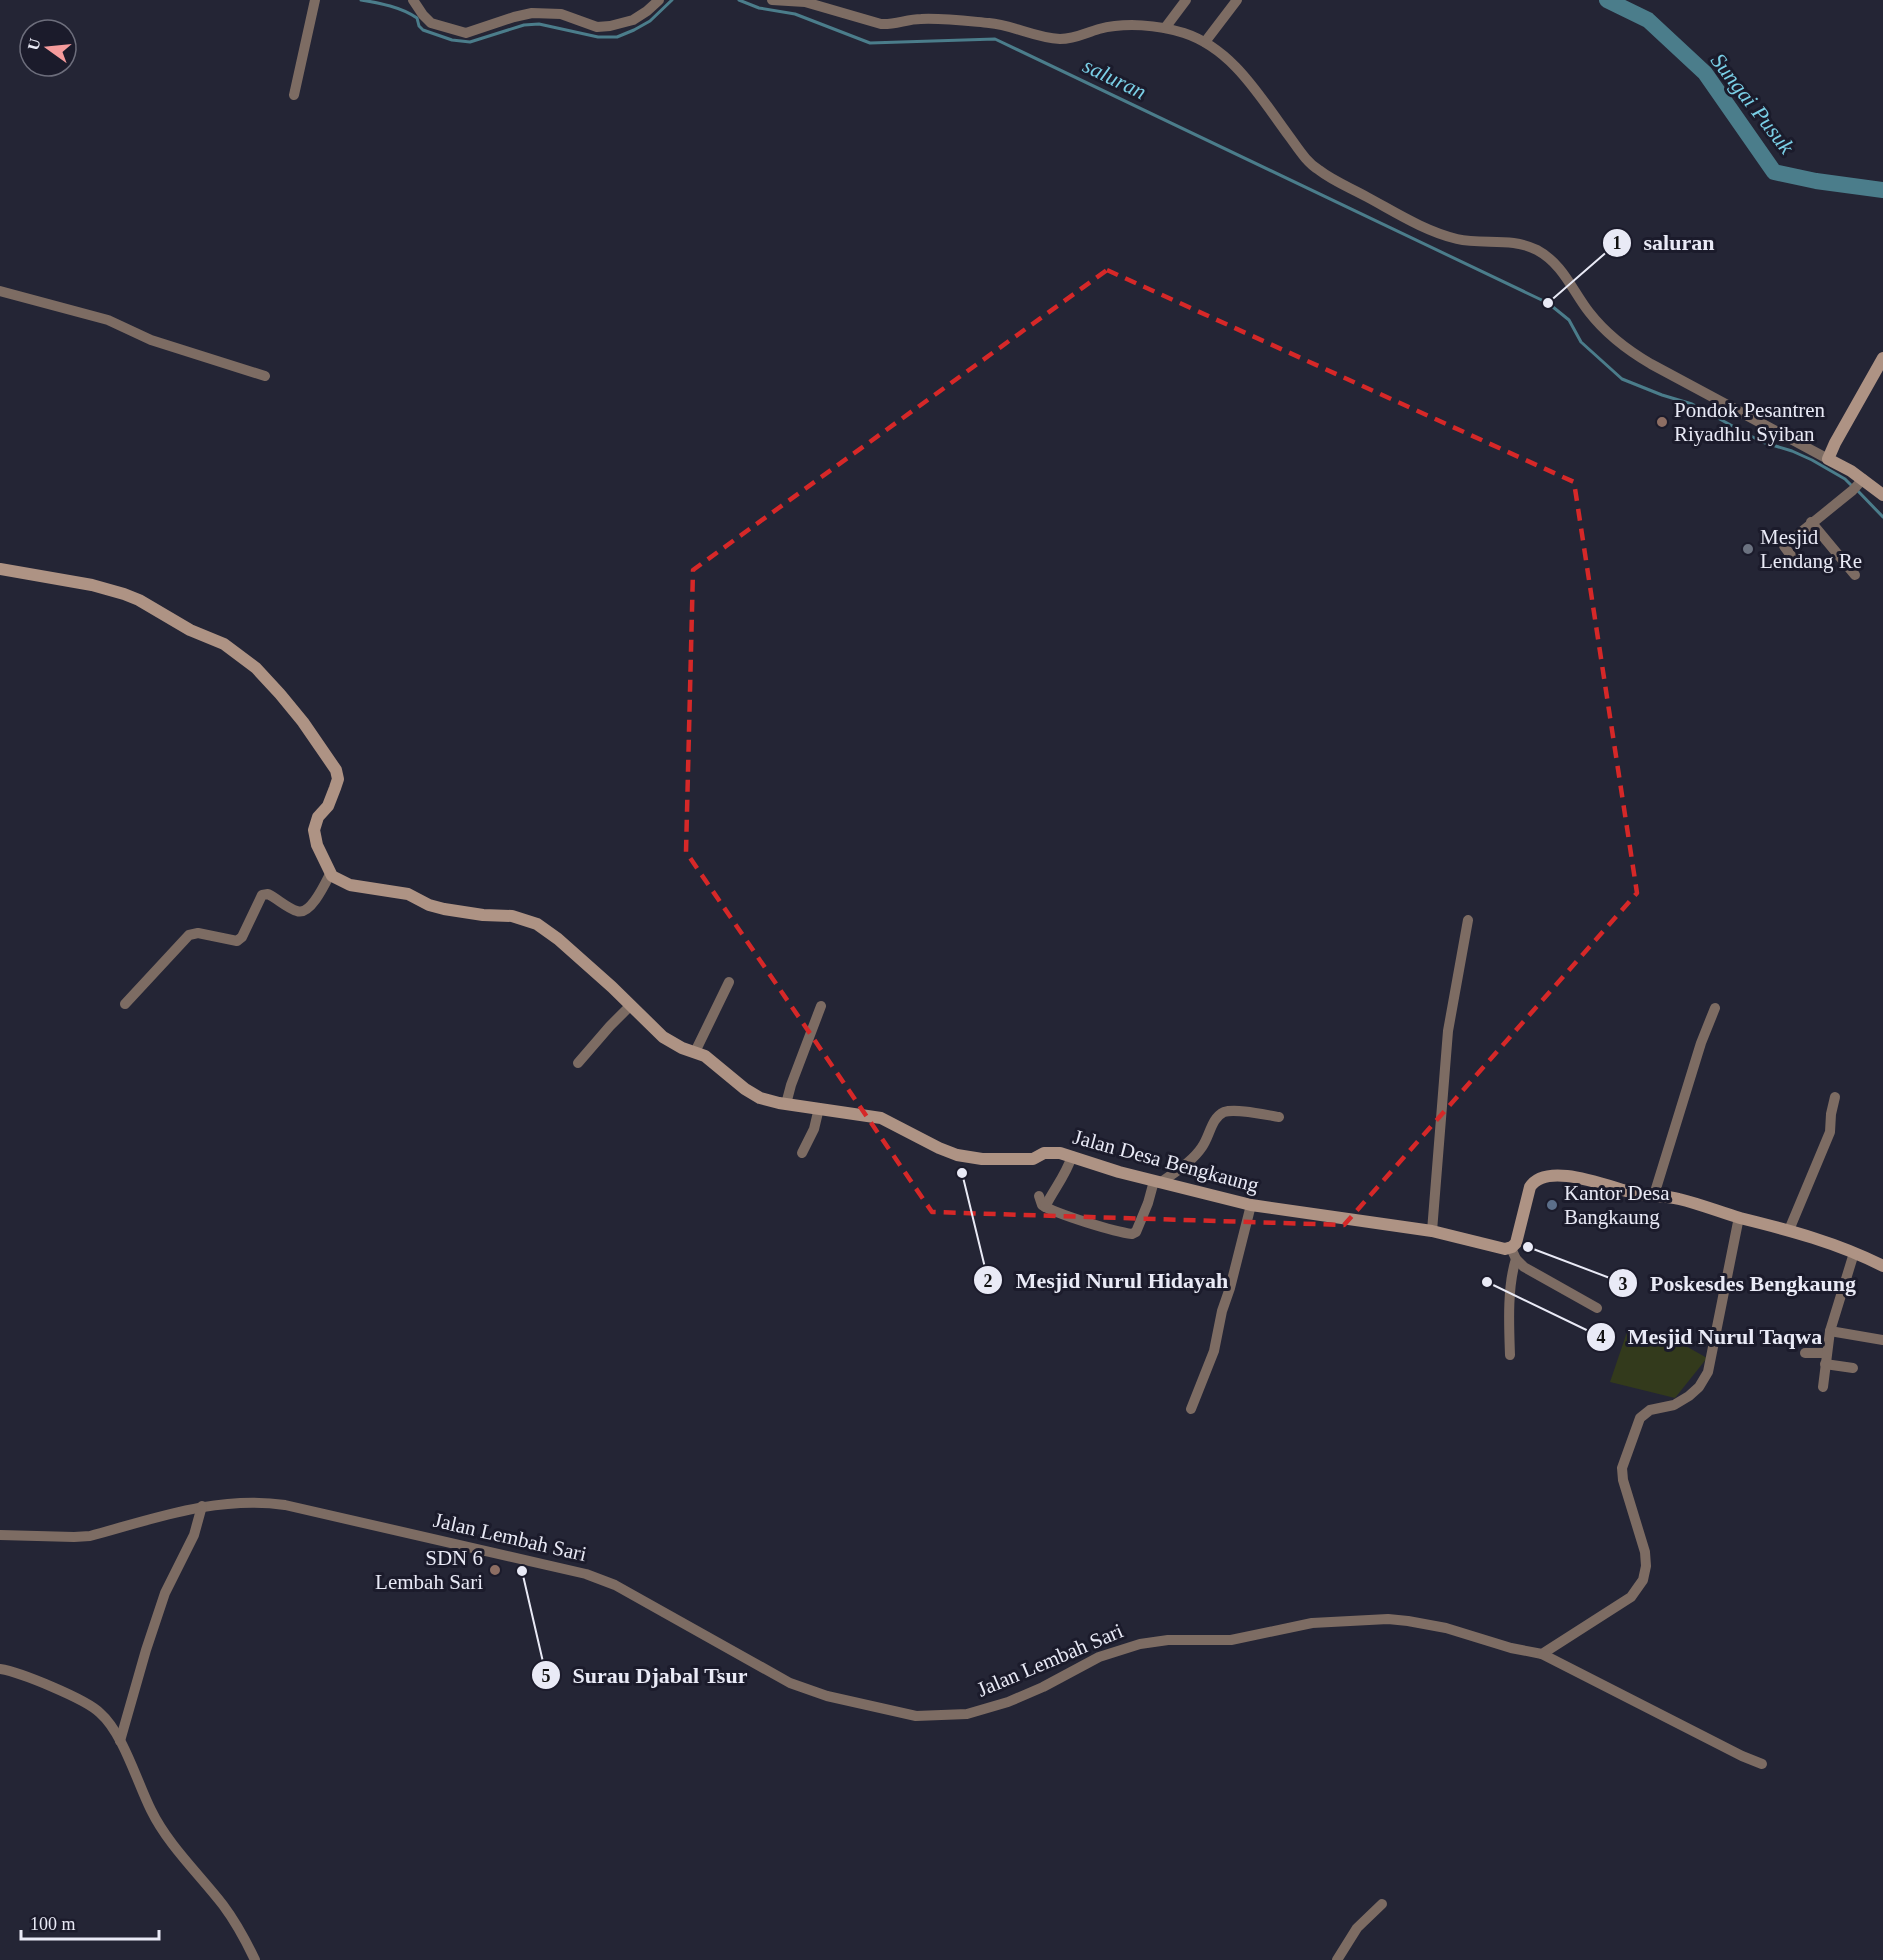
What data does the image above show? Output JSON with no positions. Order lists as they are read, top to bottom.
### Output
{
  "streets": {
    "street": ["Jalan Desa Bengkaung", "Jalan Lembah Sari"]
  },
  "water": ["saluran", "Sungai Pusuk"],
  "places": [
    "saluran",
    "Pondok Pesantren Riyadhlu Syiban",
    "Mesjid Lendang Re",
    "Mesjid Nurul Hidayah",
    "Kantor Desa Bangkaung",
    "Poskesdes Bengkaung",
    "Mesjid Nurul Taqwa",
    "SDN 6 Lembah Sari",
    "Surau Djabal Tsur"
  ],
  "scale_bar": "100 m",
  "north": "left"
}
